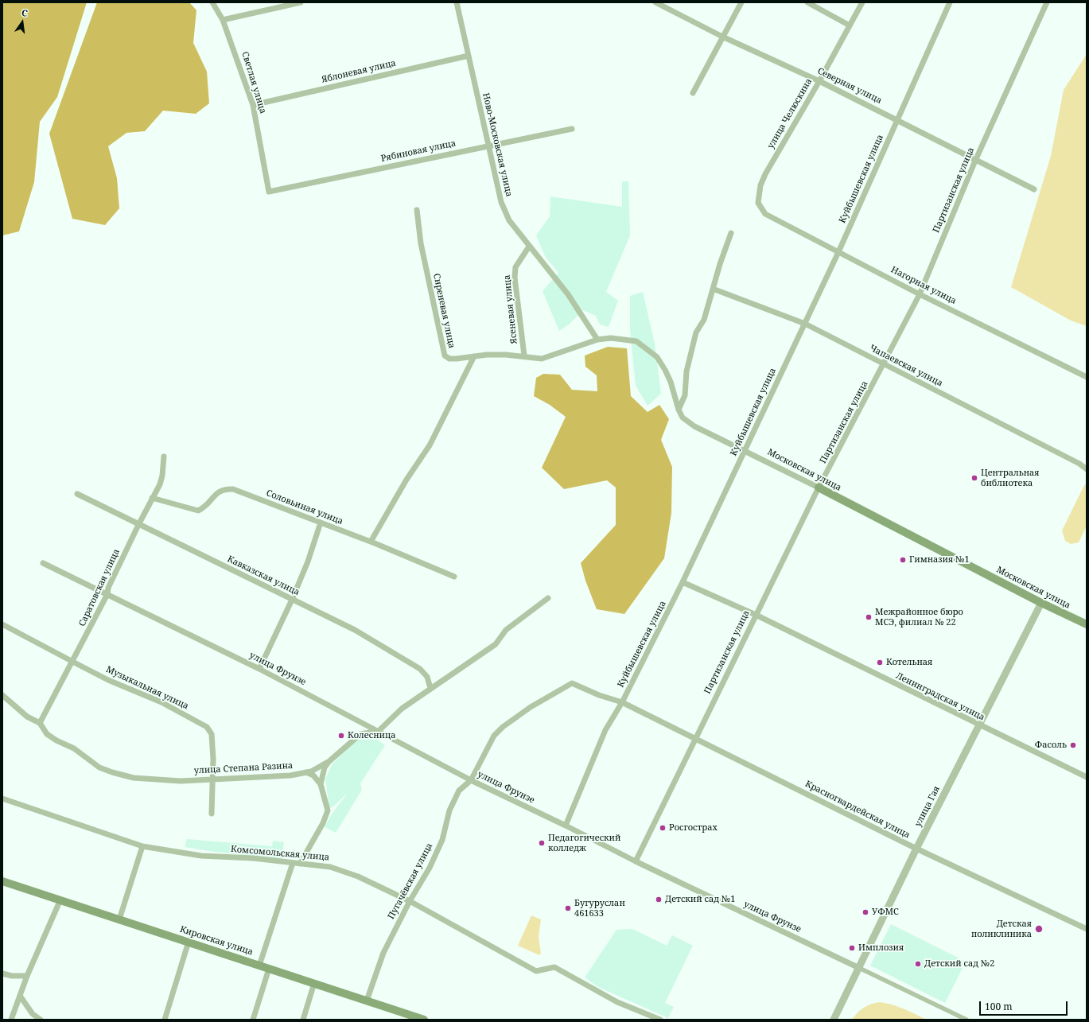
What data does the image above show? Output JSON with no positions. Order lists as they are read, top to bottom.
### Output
{
  "streets": {
    "main road": ["Московская улица", "Кировская улица"],
    "street": [
      "Яблоневая улица",
      "Светлая улица",
      "Северная улица",
      "улица Челюскина",
      "Ново-Московская улица",
      "Рябиновая улица",
      "Куйбышевская улица",
      "Партизанская улица",
      "Нагорная улица",
      "Ясеневая улица",
      "Сиреневая улица",
      "Чапаевская улица",
      "Соловьиная улица",
      "Кавказская улица",
      "Саратовская улица",
      "улица Фрунзе",
      "Музыкальная улица",
      "Ленинградская улица",
      "улица Степана Разина",
      "улица Гая",
      "Красногвардейская улица",
      "Комсомольская улица",
      "Пугачёвская улица"
    ]
  },
  "crossings": [
    ["Яблоневая улица", "Светлая улица"],
    ["Яблоневая улица", "Ново-Московская улица"],
    ["Светлая улица", "Рябиновая улица"],
    ["Северная улица", "улица Челюскина"],
    ["Северная улица", "Куйбышевская улица"],
    ["Северная улица", "Партизанская улица"],
    ["улица Челюскина", "Нагорная улица"],
    ["Ново-Московская улица", "Рябиновая улица"],
    ["Ново-Московская улица", "Ясеневая улица"],
    ["Ново-Московская улица", "Московская улица"],
    ["Куйбышевская улица", "Нагорная улица"],
    ["Куйбышевская улица", "Чапаевская улица"],
    ["Куйбышевская улица", "Московская улица"],
    ["Куйбышевская улица", "улица Фрунзе"],
    ["Куйбышевская улица", "Ленинградская улица"],
    ["Куйбышевская улица", "Красногвардейская улица"],
    ["Куйбышевская улица", "Пугачёвская улица"],
    ["Партизанская улица", "Нагорная улица"],
    ["Партизанская улица", "Чапаевская улица"],
    ["Партизанская улица", "Московская улица"],
    ["Партизанская улица", "улица Фрунзе"],
    ["Партизанская улица", "Ленинградская улица"],
    ["Партизанская улица", "Красногвардейская улица"],
    ["Ясеневая улица", "Сиреневая улица"],
    ["Сиреневая улица", "Московская улица"],
    ["Московская улица", "улица Гая"],
    ["Соловьиная улица", "Саратовская улица"],
    ["Кавказская улица", "Саратовская улица"],
    ["Саратовская улица", "улица Фрунзе"],
    ["Саратовская улица", "Музыкальная улица"],
    ["Саратовская улица", "улица Степана Разина"],
    ["улица Фрунзе", "улица Степана Разина"],
    ["улица Фрунзе", "улица Гая"],
    ["улица Фрунзе", "Пугачёвская улица"],
    ["Музыкальная улица", "улица Степана Разина"],
    ["Ленинградская улица", "улица Гая"],
    ["улица Гая", "Красногвардейская улица"],
    ["Красногвардейская улица", "Пугачёвская улица"],
    ["Комсомольская улица", "Пугачёвская улица"],
    ["Пугачёвская улица", "Кировская улица"]
  ],
  "places": [
    "Центральная библиотека",
    "Гимназия №1",
    "Межрайонное бюро МСЭ, филиал № 22",
    "Котельная",
    "Колесница",
    "Фасоль",
    "Росгострах",
    "Педагогический колледж",
    "Детский сад №1",
    "Бугуруслан 461633",
    "УФМС",
    "Детская поликлиника",
    "Имплозия",
    "Детский сад №2"
  ],
  "scale_bar": "100 m",
  "north": "top"
}
